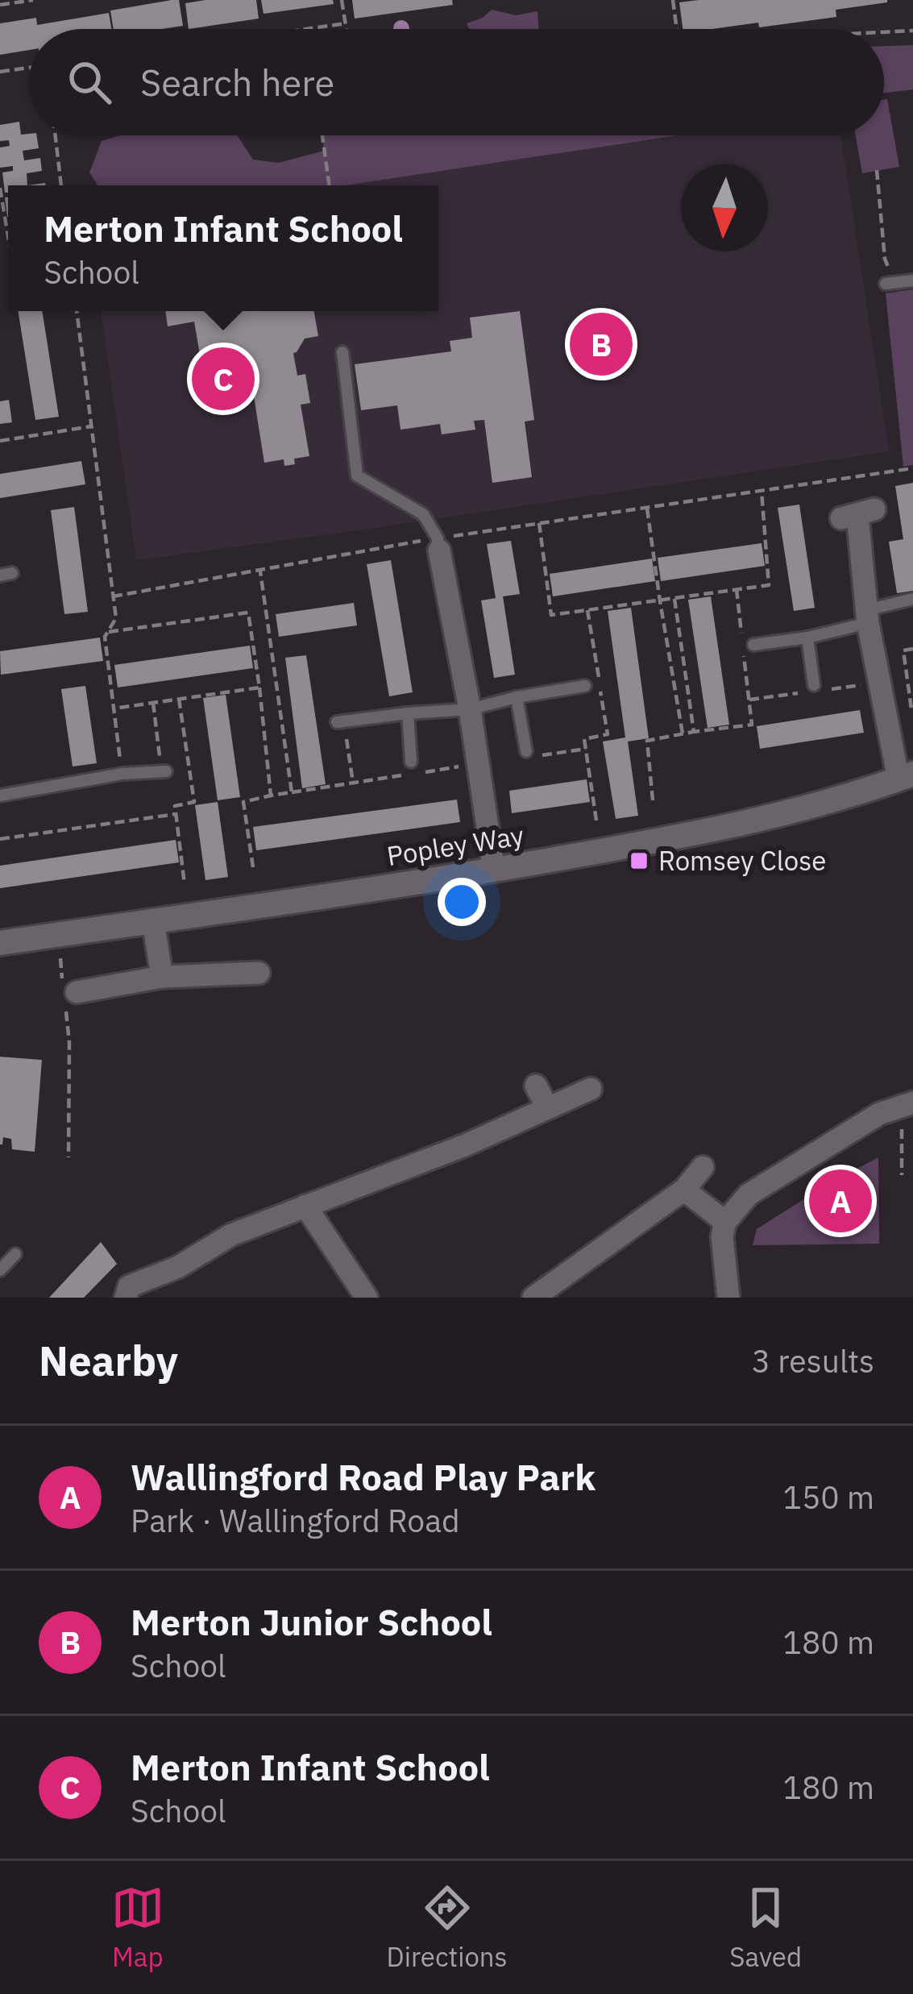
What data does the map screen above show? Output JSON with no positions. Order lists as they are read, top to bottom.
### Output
{
  "streets": {
    "street": ["Popley Way"]
  },
  "places": {
    "transit": ["Romsey Close"]
  },
  "north": "bottom",
  "page": {
    "search": "Search here",
    "popup": ["Merton Infant School", "School"],
    "pins": ["B", "C", "A"],
    "heading": ["Nearby", "3 results"],
    "list": [
      {
        "mark": "A",
        "name": "Wallingford Road Play Park",
        "note": "Park · Wallingford Road",
        "value": "150 m"
      },
      {
        "mark": "B",
        "name": "Merton Junior School",
        "note": "School",
        "value": "180 m"
      },
      {
        "mark": "C",
        "name": "Merton Infant School",
        "note": "School",
        "value": "180 m"
      }
    ],
    "nav": ["Map", "Directions", "Saved"]
  }
}
